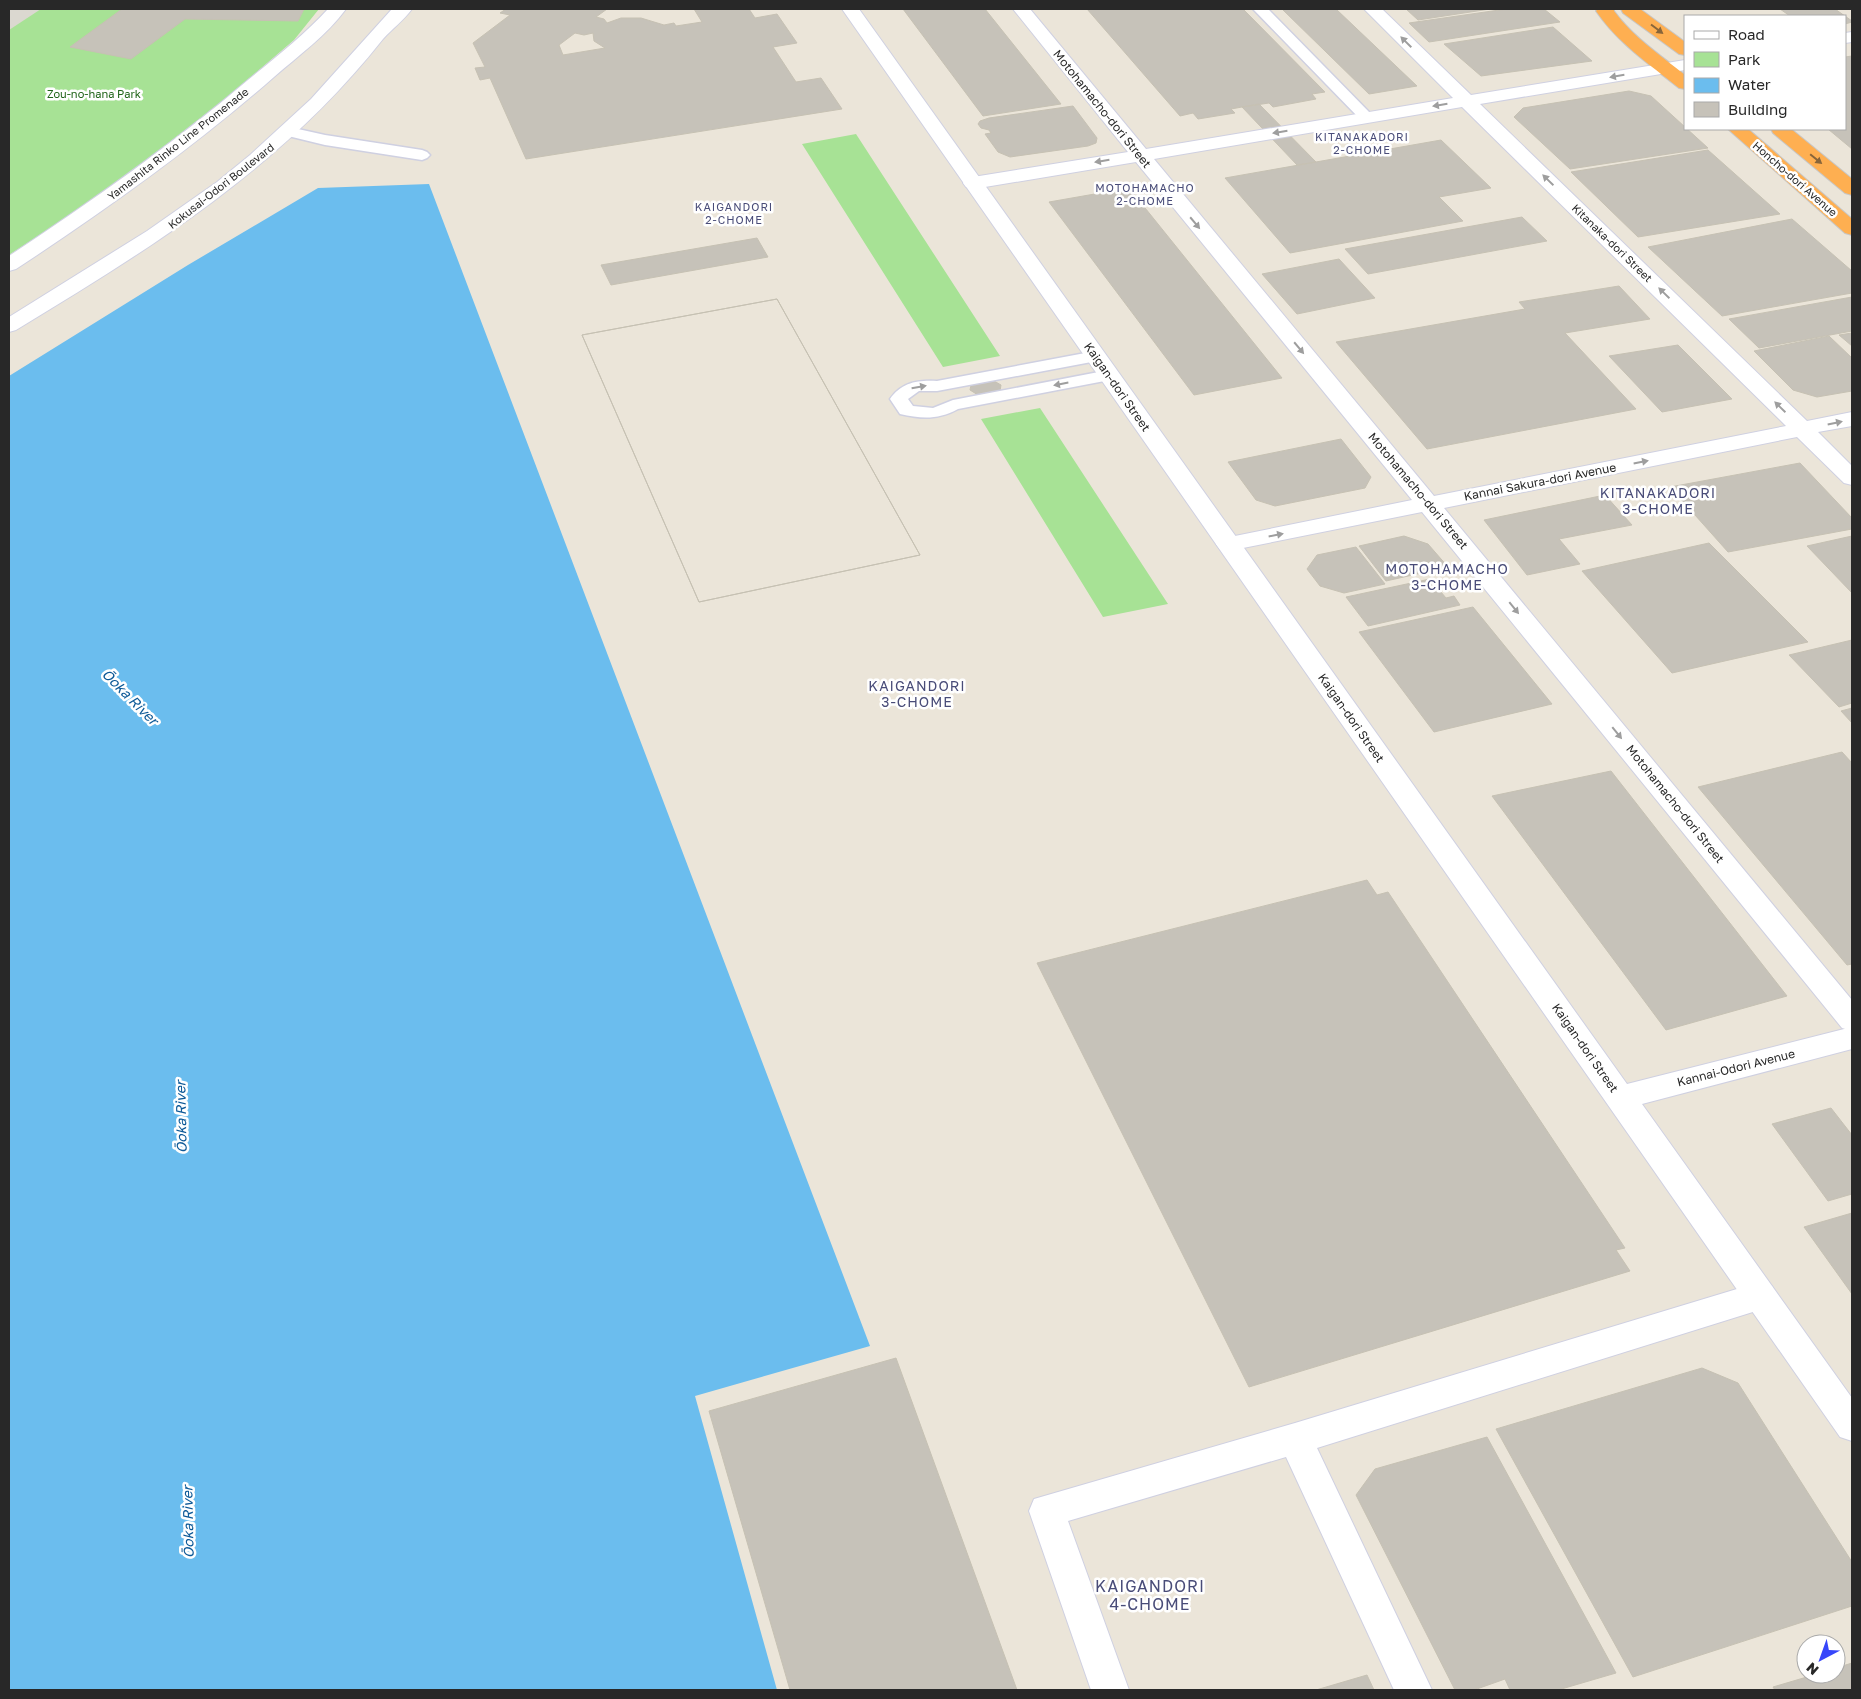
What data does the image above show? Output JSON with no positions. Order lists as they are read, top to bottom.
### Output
{
  "streets": {
    "highway": ["Honcho-dori Avenue"],
    "street": [
      "Motohamacho-dori Street",
      "Yamashita Rinko Line Promenade",
      "Kokusai-Odori Boulevard",
      "Kitanaka-dori Street",
      "Kaigan-dori Street",
      "Kannai Sakura-dori Avenue",
      "Kannai-Odori Avenue"
    ]
  },
  "crossings": [
    ["Motohamacho-dori Street", "Kannai Sakura-dori Avenue"],
    ["Kitanaka-dori Street", "Kannai Sakura-dori Avenue"],
    ["Kaigan-dori Street", "Kannai Sakura-dori Avenue"],
    ["Kaigan-dori Street", "Kannai-Odori Avenue"]
  ],
  "one_way": ["Motohamacho-dori Street", "Kitanaka-dori Street", "Kannai Sakura-dori Avenue"],
  "districts": [
    "KITANAKADORI 2-CHOME",
    "MOTOHAMACHO 2-CHOME",
    "KAIGANDORI 2-CHOME",
    "KITANAKADORI 3-CHOME",
    "MOTOHAMACHO 3-CHOME",
    "KAIGANDORI 3-CHOME",
    "KAIGANDORI 4-CHOME"
  ],
  "water": ["Ōoka River"],
  "parks": ["Zou-no-hana Park"],
  "legend": [
    "Road",
    "Park",
    "Water",
    "Building"
  ],
  "north": "bottom left"
}
